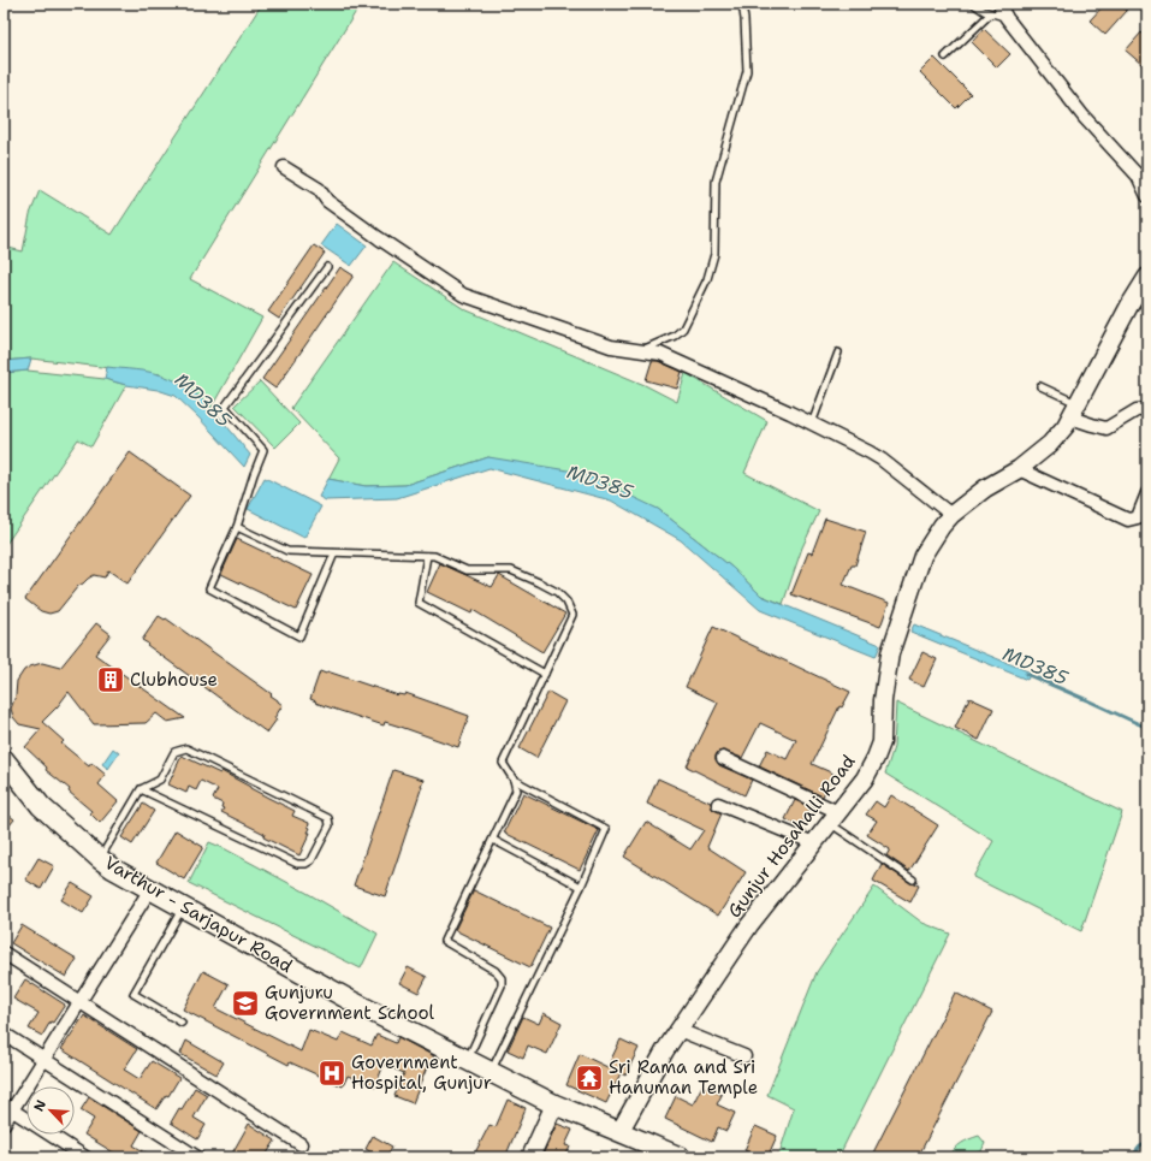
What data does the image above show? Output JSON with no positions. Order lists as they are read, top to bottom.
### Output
{
  "streets": {
    "main road": ["Varthur - Sarjapur Road"],
    "street": ["Gunjur Hosahalli Road"]
  },
  "crossings": [
    ["Gunjur Hosahalli Road", "Varthur - Sarjapur Road"]
  ],
  "water": ["MD385"],
  "places": {
    "building": ["Clubhouse"],
    "school or university": ["Gunjuru Government School"],
    "hospital": ["Government Hospital, Gunjur"],
    "temple": ["Sri Rama and Sri Hanuman Temple"]
  },
  "north": "top left"
}
